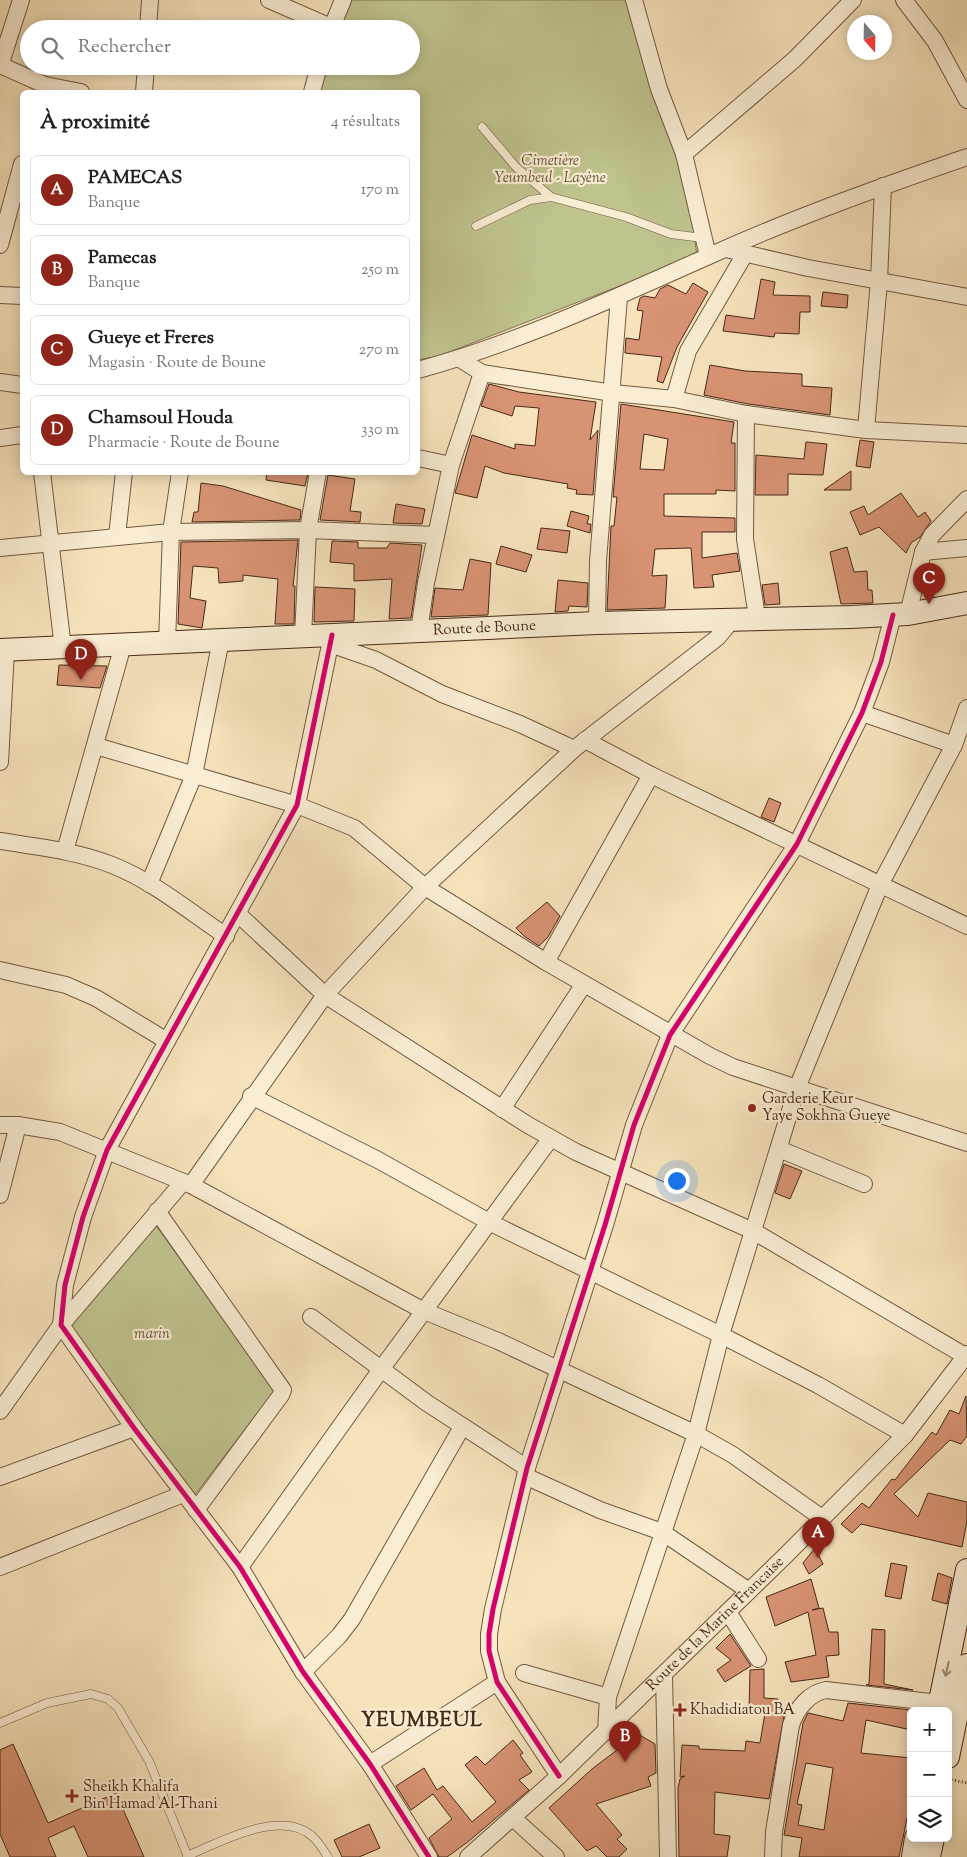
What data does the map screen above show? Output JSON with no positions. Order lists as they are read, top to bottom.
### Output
{
  "streets": {
    "street": ["Route de Boune", "Route de la Marine Francaise"]
  },
  "districts": ["YEUMBEUL"],
  "parks": ["Cimetière Yeumbeul - Layène", "marin"],
  "places": {
    "other": ["Garderie Keur Yaye Sokhna Gueye"],
    "health": ["Khadidiatou BA", "Sheikh Khalifa Bin Hamad Al-Thani"]
  },
  "north": "bottom",
  "page": {
    "search": "Rechercher",
    "heading": ["À proximité", "4 résultats"],
    "list": [
      {
        "mark": "A",
        "name": "PAMECAS",
        "note": "Banque",
        "value": "170 m"
      },
      {
        "mark": "B",
        "name": "Pamecas",
        "note": "Banque",
        "value": "250 m"
      },
      {
        "mark": "C",
        "name": "Gueye et Freres",
        "note": "Magasin · Route de Boune",
        "value": "270 m"
      },
      {
        "mark": "D",
        "name": "Chamsoul Houda",
        "note": "Pharmacie · Route de Boune",
        "value": "330 m"
      }
    ],
    "pins": [
      "C",
      "D",
      "A",
      "B"
    ],
    "map_buttons": ["+", "−"]
  }
}
